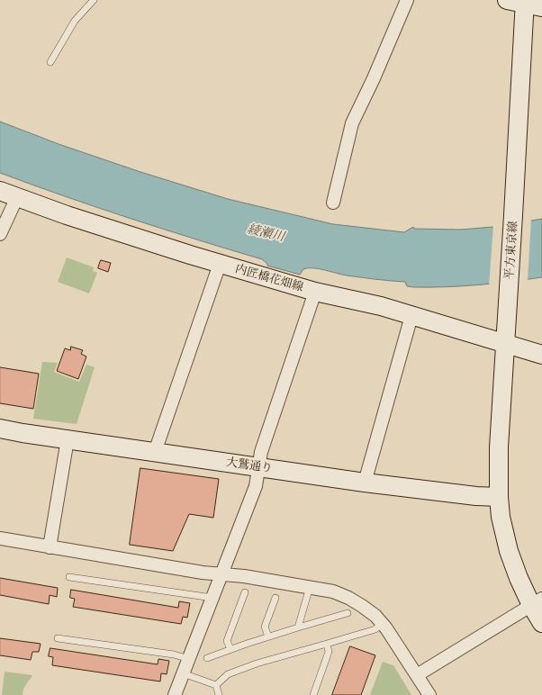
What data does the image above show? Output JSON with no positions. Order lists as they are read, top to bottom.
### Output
{
  "streets": {
    "main road": ["平方東京線", "内匠橋花畑線", "大鷲通り"]
  },
  "crossings": [
    ["平方東京線", "内匠橋花畑線"],
    ["平方東京線", "大鷲通り"]
  ],
  "water": ["綾瀬川"]
}
